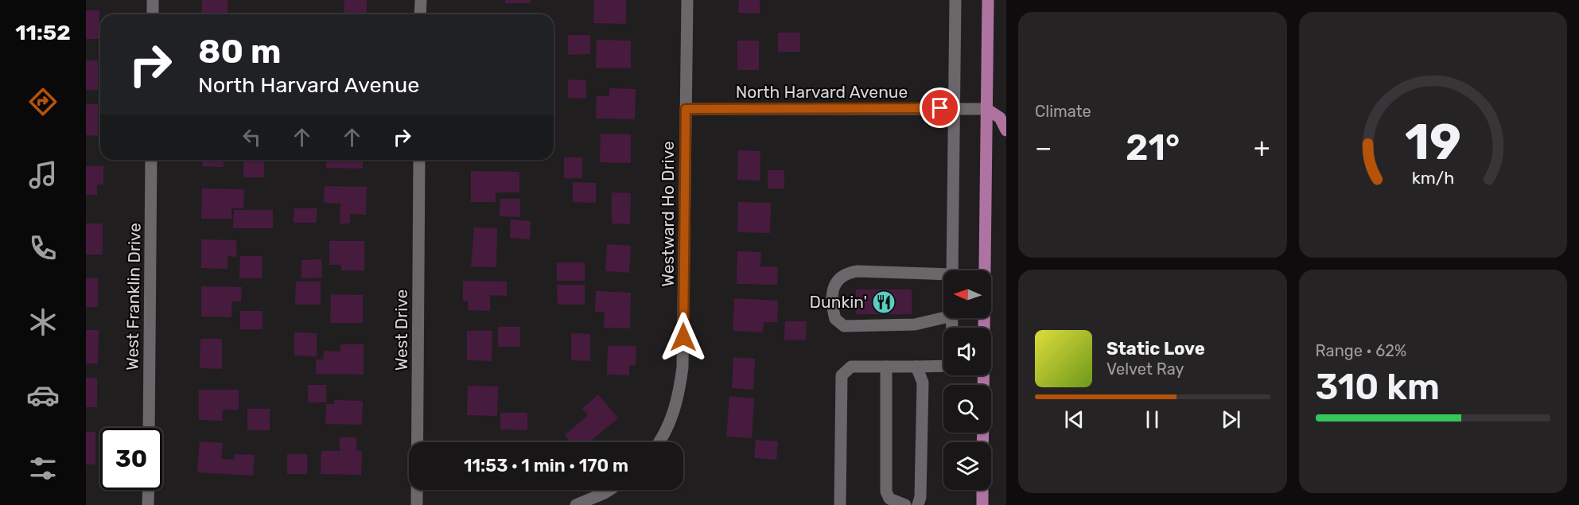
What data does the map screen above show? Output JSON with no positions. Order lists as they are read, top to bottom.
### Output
{
  "streets": {
    "street": [
      "North Harvard Avenue",
      "Westward Ho Drive",
      "West Franklin Drive",
      "West Drive"
    ]
  },
  "crossings": [
    ["North Harvard Avenue", "Westward Ho Drive"]
  ],
  "places": {
    "restaurant": ["Dunkin'"]
  },
  "north": "left",
  "page": {
    "tabs": "11:52",
    "tile": [
      "Climate",
      ["Range · 62%", "310 km"]
    ],
    "turn": ["80 m", "North Harvard Avenue"],
    "heat": ["−", "21°", "+"],
    "song": ["Static Love", "Velvet Ray"],
    "limit": "30",
    "trip": "11:53 · 1 min · 170 m",
    "gauge": ["19", "km/h"]
  }
}
